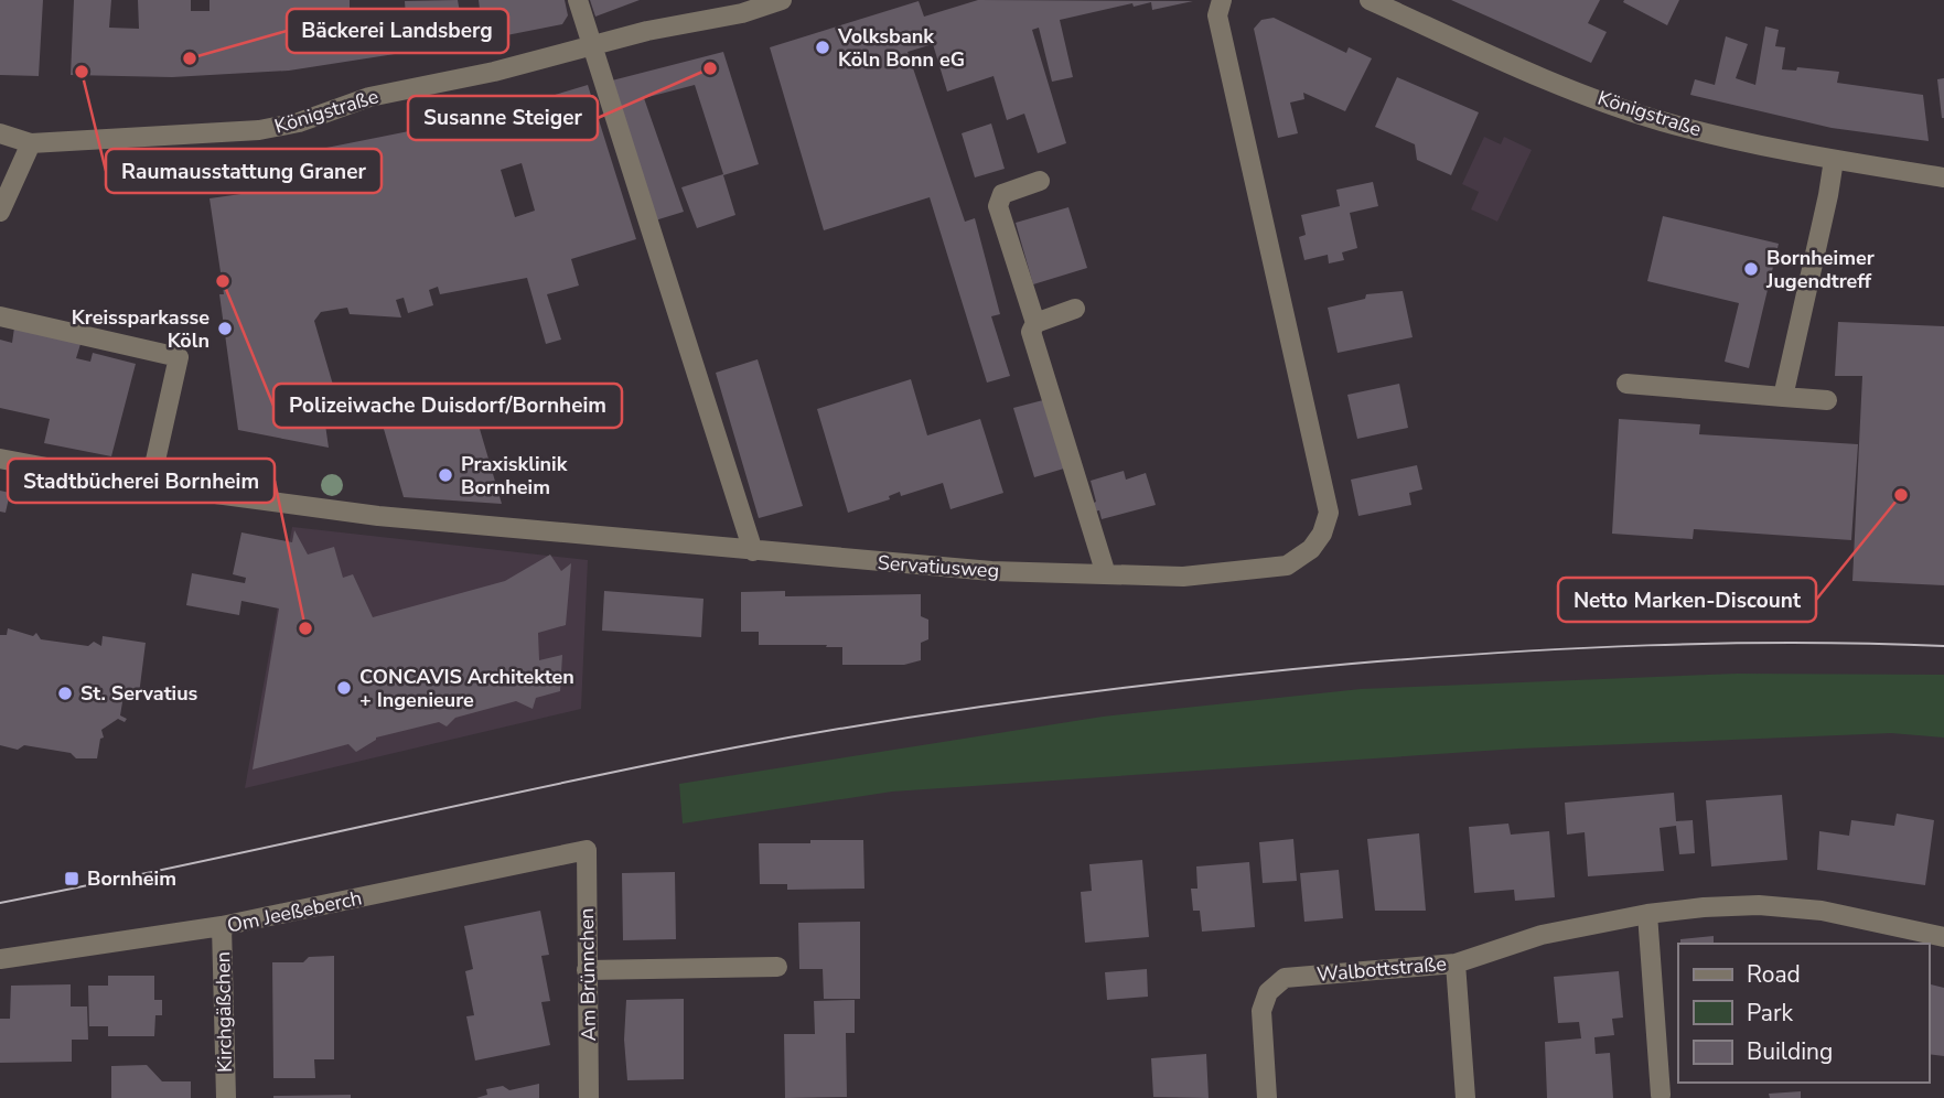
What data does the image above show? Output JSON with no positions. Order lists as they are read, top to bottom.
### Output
{
  "streets": {
    "street": [
      "Königstraße",
      "Servatiusweg",
      "Om Jeeßeberch",
      "Walbottstraße",
      "Am Brünnchen",
      "Kirchgäßchen"
    ]
  },
  "crossings": [
    ["Om Jeeßeberch", "Am Brünnchen"],
    ["Om Jeeßeberch", "Kirchgäßchen"]
  ],
  "places": {
    "other": [
      "Volksbank Köln Bonn eG",
      "Bäckerei Landsberg",
      "Susanne Steiger",
      "Raumausstattung Graner",
      "Bornheimer Jugendtreff",
      "Polizeiwache Duisdorf/Bornheim",
      "Kreissparkasse Köln",
      "Praxisklinik Bornheim",
      "Netto Marken-Discount",
      "Stadtbücherei Bornheim",
      "CONCAVIS Architekten + Ingenieure",
      "St. Servatius"
    ],
    "transit": ["Bornheim"]
  },
  "legend": ["Road", "Park", "Building"]
}
